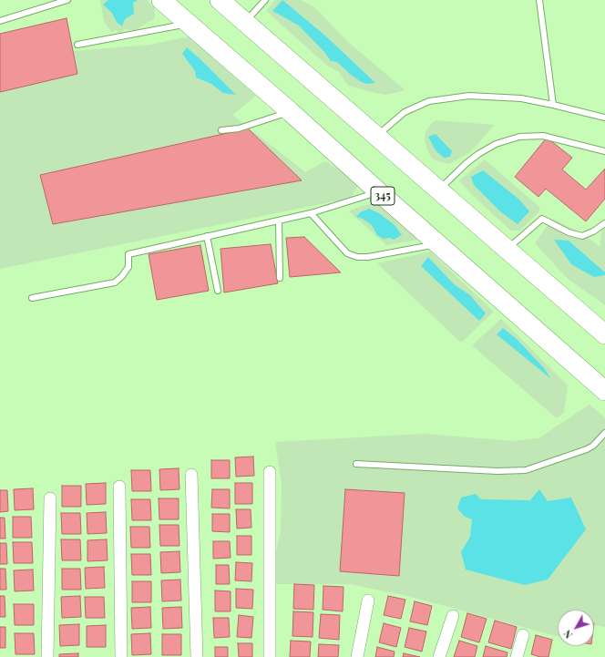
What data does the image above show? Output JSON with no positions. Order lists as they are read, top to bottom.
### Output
{
  "streets": {
    "main road": ["345"]
  },
  "north": "bottom left"
}
